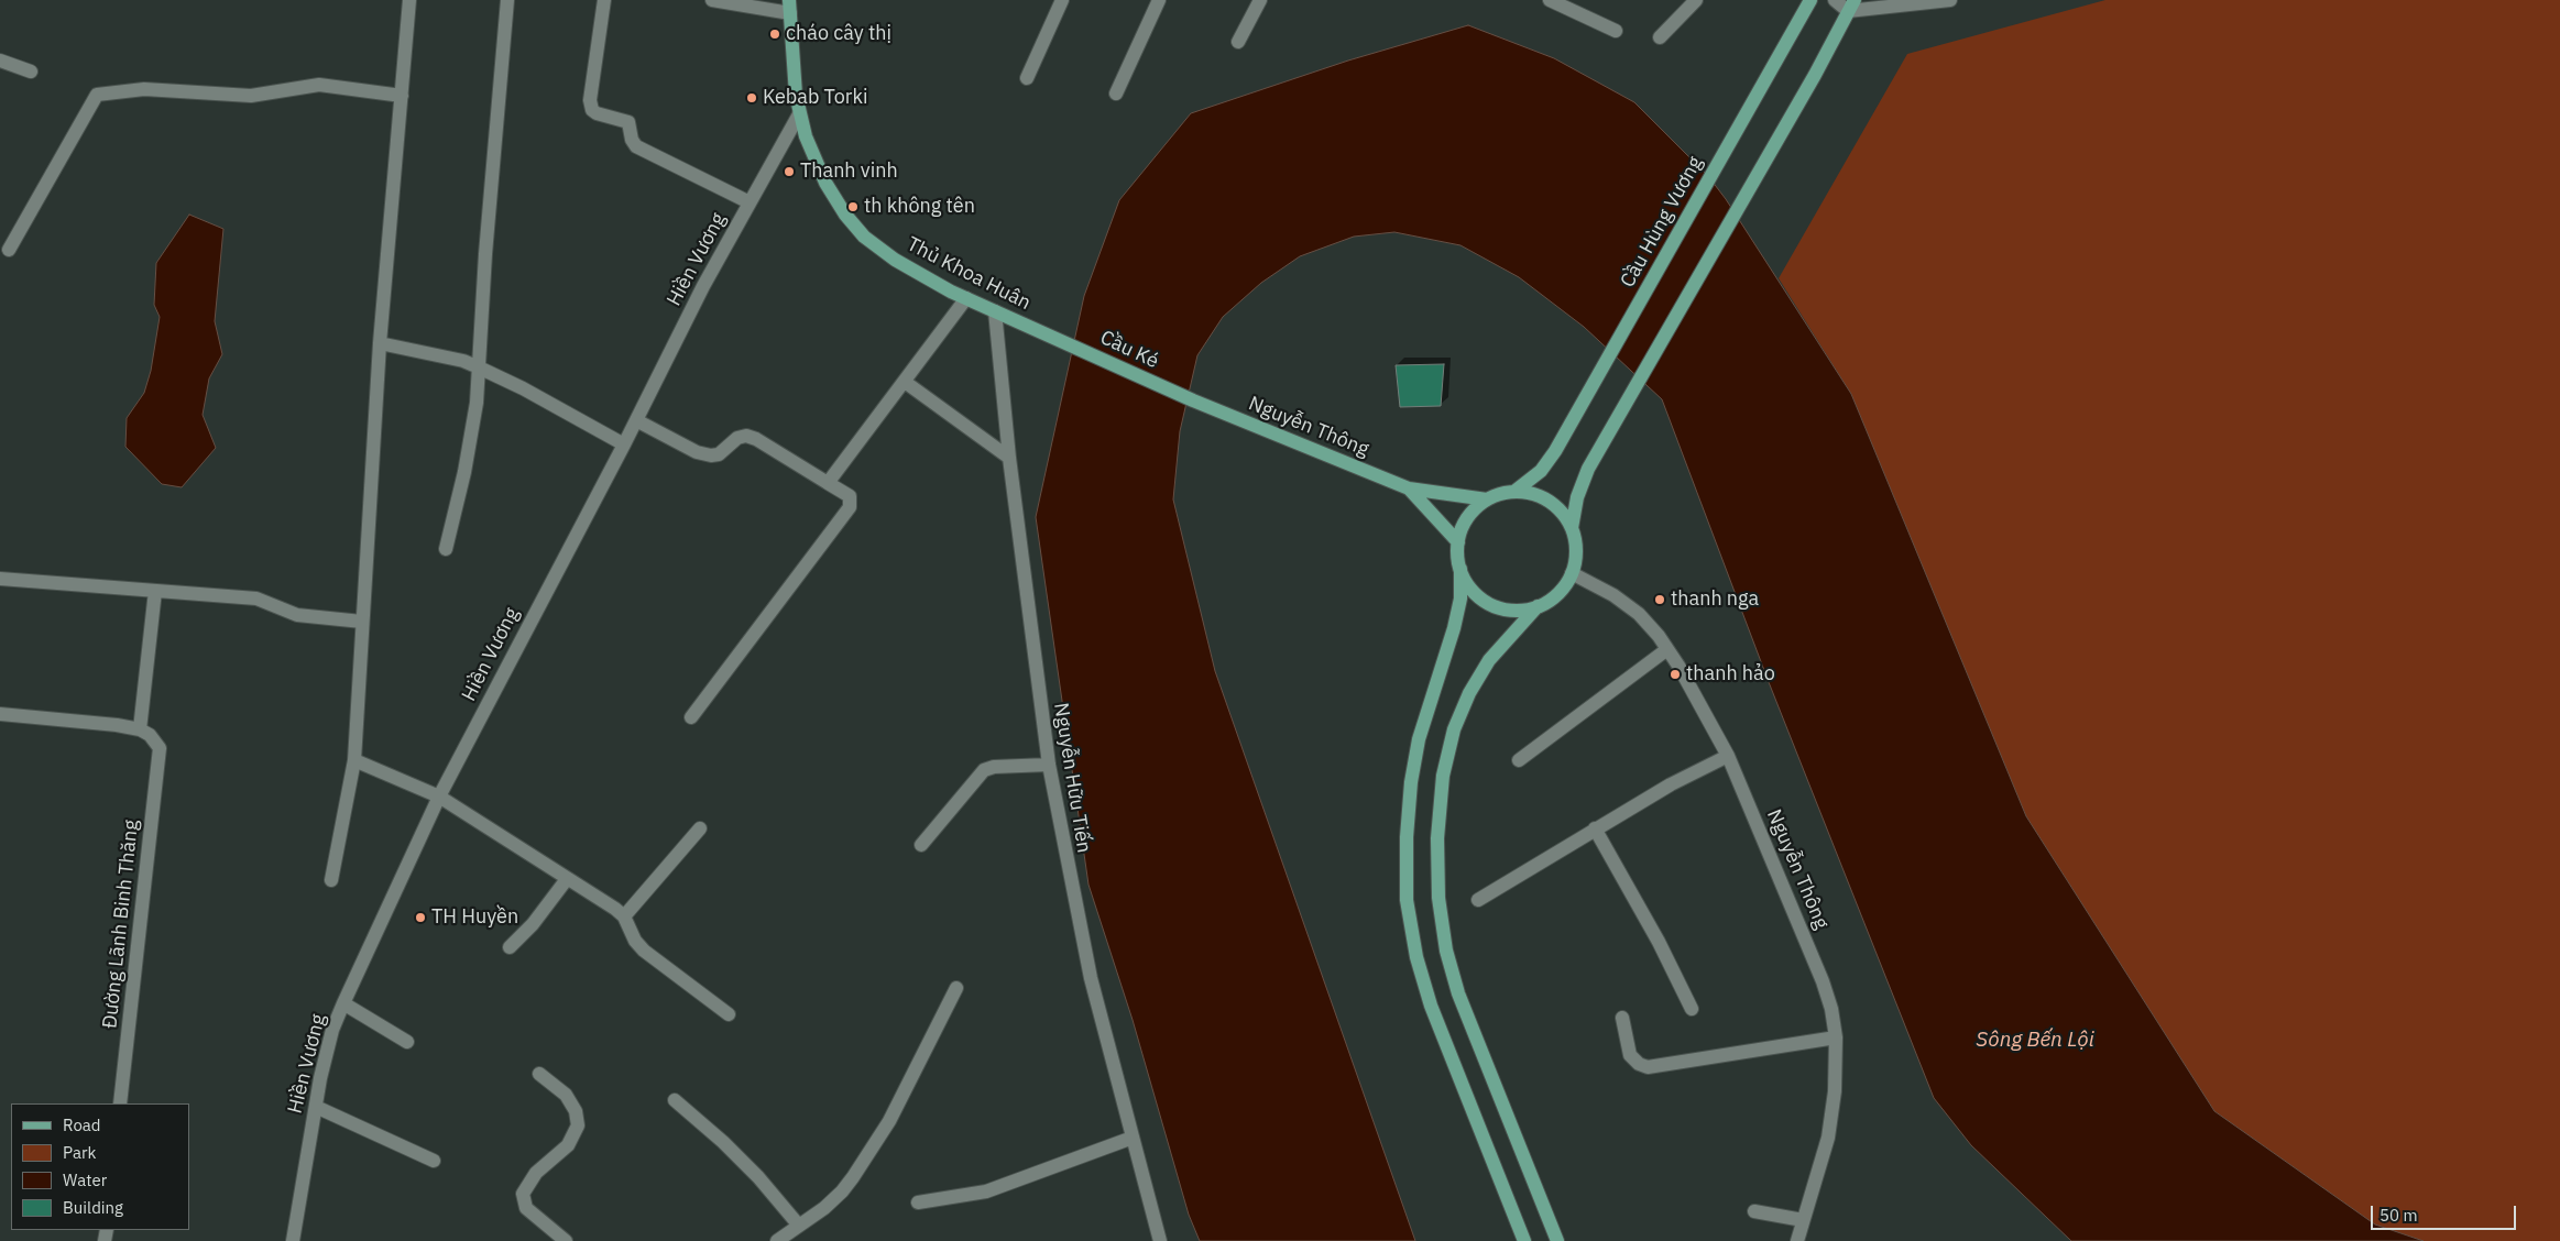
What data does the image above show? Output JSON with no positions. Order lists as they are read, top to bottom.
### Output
{
  "streets": {
    "main road": [
      "Cầu Hùng Vương",
      "Thủ Khoa Huân",
      "Cầu Ké",
      "Nguyễn Thông"
    ],
    "street": ["Hiền Vương", "Nguyễn Hữu Tiến", "Đường Lãnh Binh Thăng"]
  },
  "crossings": [
    ["Cầu Hùng Vương", "Nguyễn Thông"],
    ["Hiền Vương", "Thủ Khoa Huân"],
    ["Thủ Khoa Huân", "Cầu Ké"],
    ["Thủ Khoa Huân", "Nguyễn Hữu Tiến"],
    ["Cầu Ké", "Nguyễn Thông"]
  ],
  "water": ["Sông Bến Lội"],
  "places": [
    "cháo cây thị",
    "Kebab Torki",
    "Thanh vinh",
    "th không tên",
    "thanh nga",
    "thanh hảo",
    "TH Huyền"
  ],
  "legend": [
    "Road",
    "Park",
    "Water",
    "Building"
  ],
  "scale_bar": "50 m"
}
